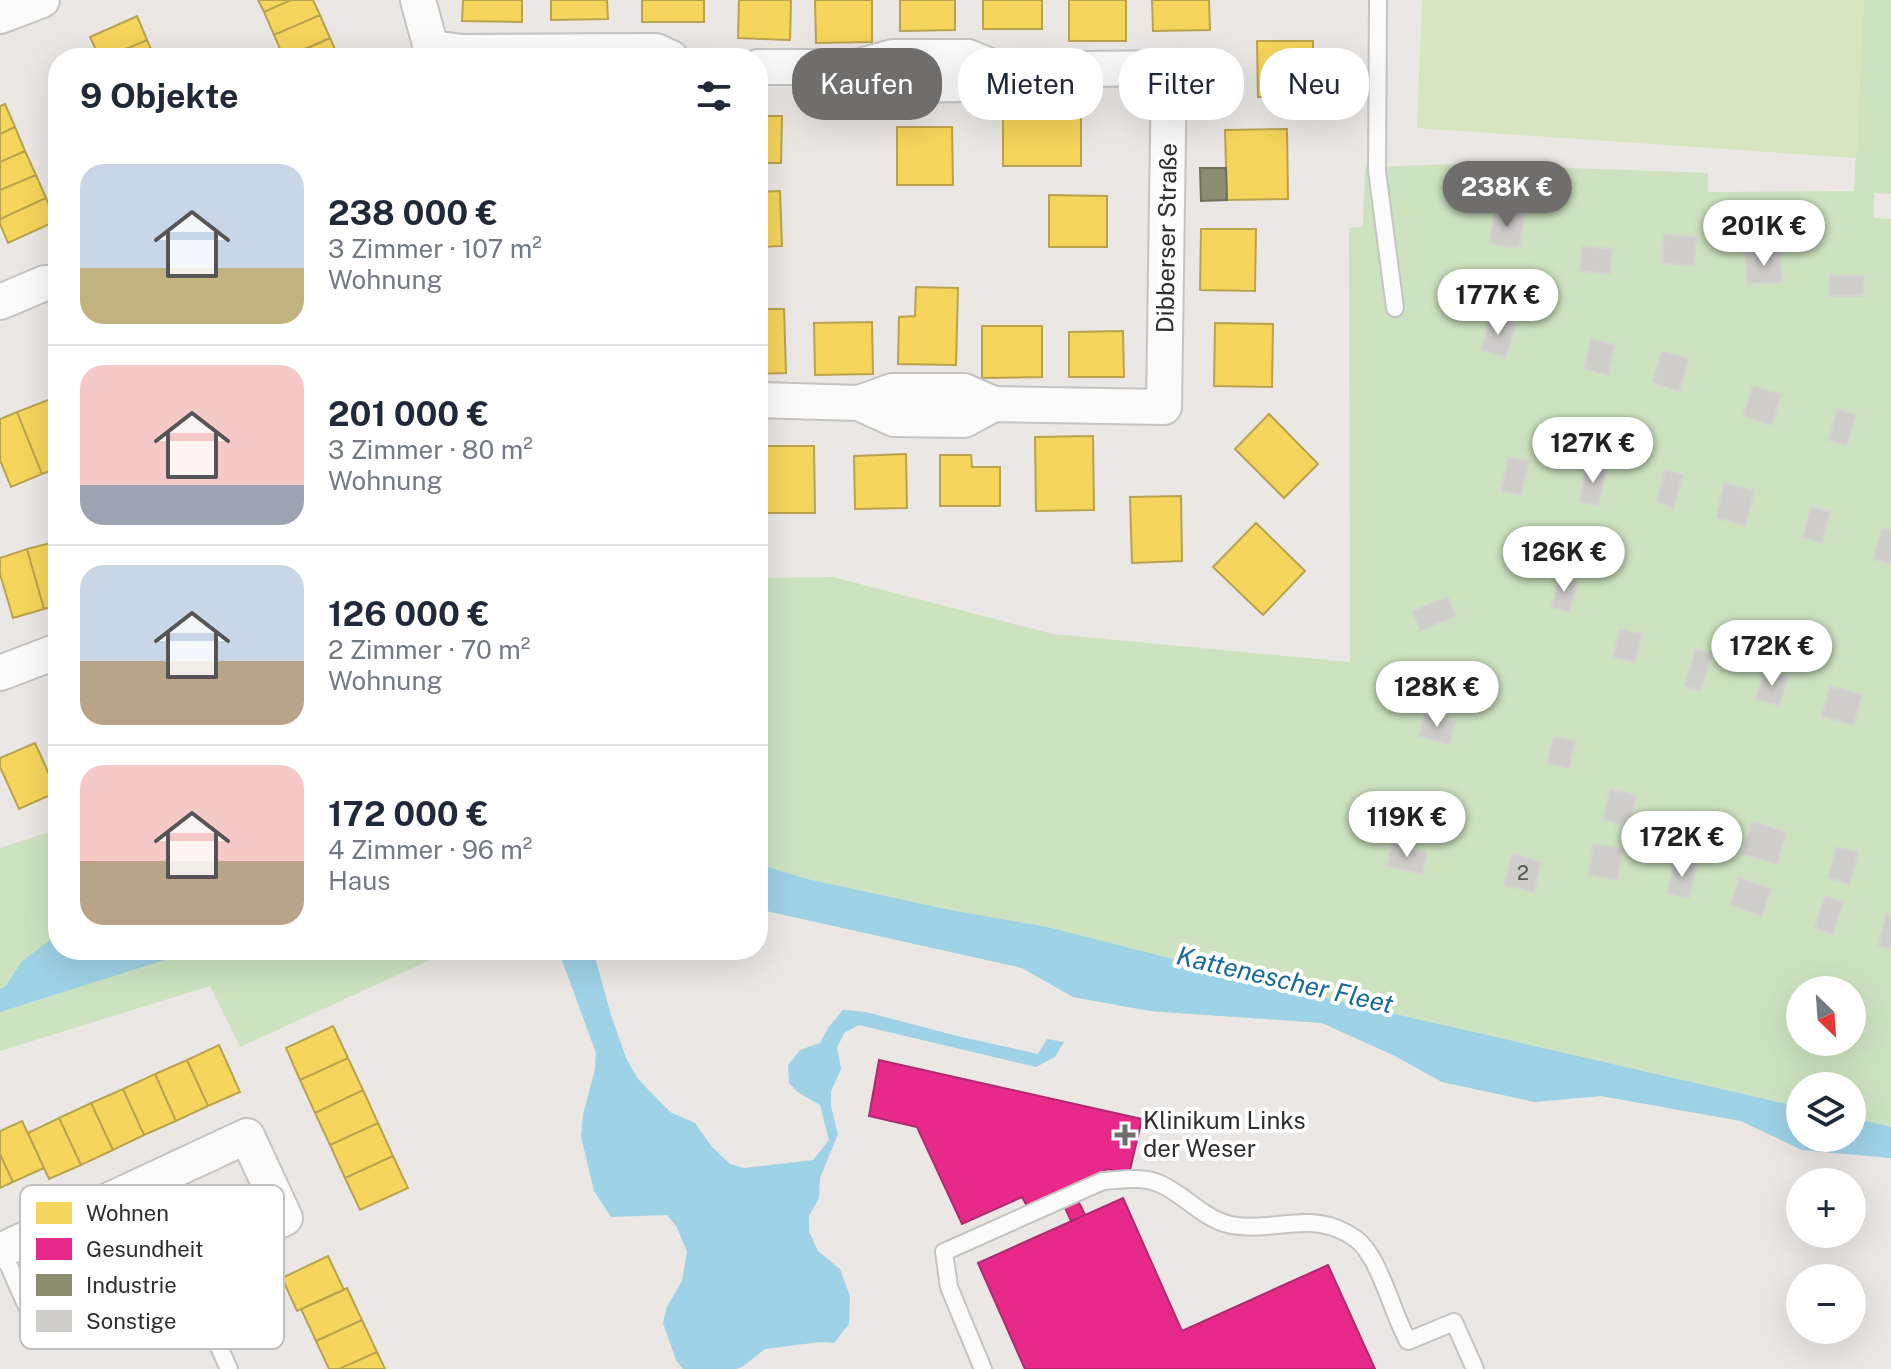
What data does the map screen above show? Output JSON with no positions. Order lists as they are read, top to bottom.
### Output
{
  "streets": {
    "street": ["Dibberser Straße"]
  },
  "water": ["Kattenescher Fleet"],
  "places": {
    "health": ["Klinikum Links der Weser"]
  },
  "house_numbers": ["2"],
  "legend": [
    "Wohnen",
    "Gesundheit",
    "Industrie",
    "Sonstige"
  ],
  "north": "bottom right",
  "page": {
    "chip": [
      "Kaufen",
      "Mieten",
      "Filter",
      "Neu"
    ],
    "heading": "9 Objekte",
    "list": [
      {
        "name": "238 000 €",
        "note": "3 Zimmer · 107 m² · Wohnung"
      },
      {
        "name": "201 000 €",
        "note": "3 Zimmer · 80 m² · Wohnung"
      },
      {
        "name": "126 000 €",
        "note": "2 Zimmer · 70 m² · Wohnung"
      },
      {
        "name": "172 000 €",
        "note": "4 Zimmer · 96 m² · Haus"
      }
    ],
    "price": [
      "238K €",
      "201K €",
      "177K €",
      "127K €",
      "126K €",
      "172K €",
      "128K €",
      "119K €",
      "172K €"
    ],
    "map_buttons": ["+", "−"]
  }
}
